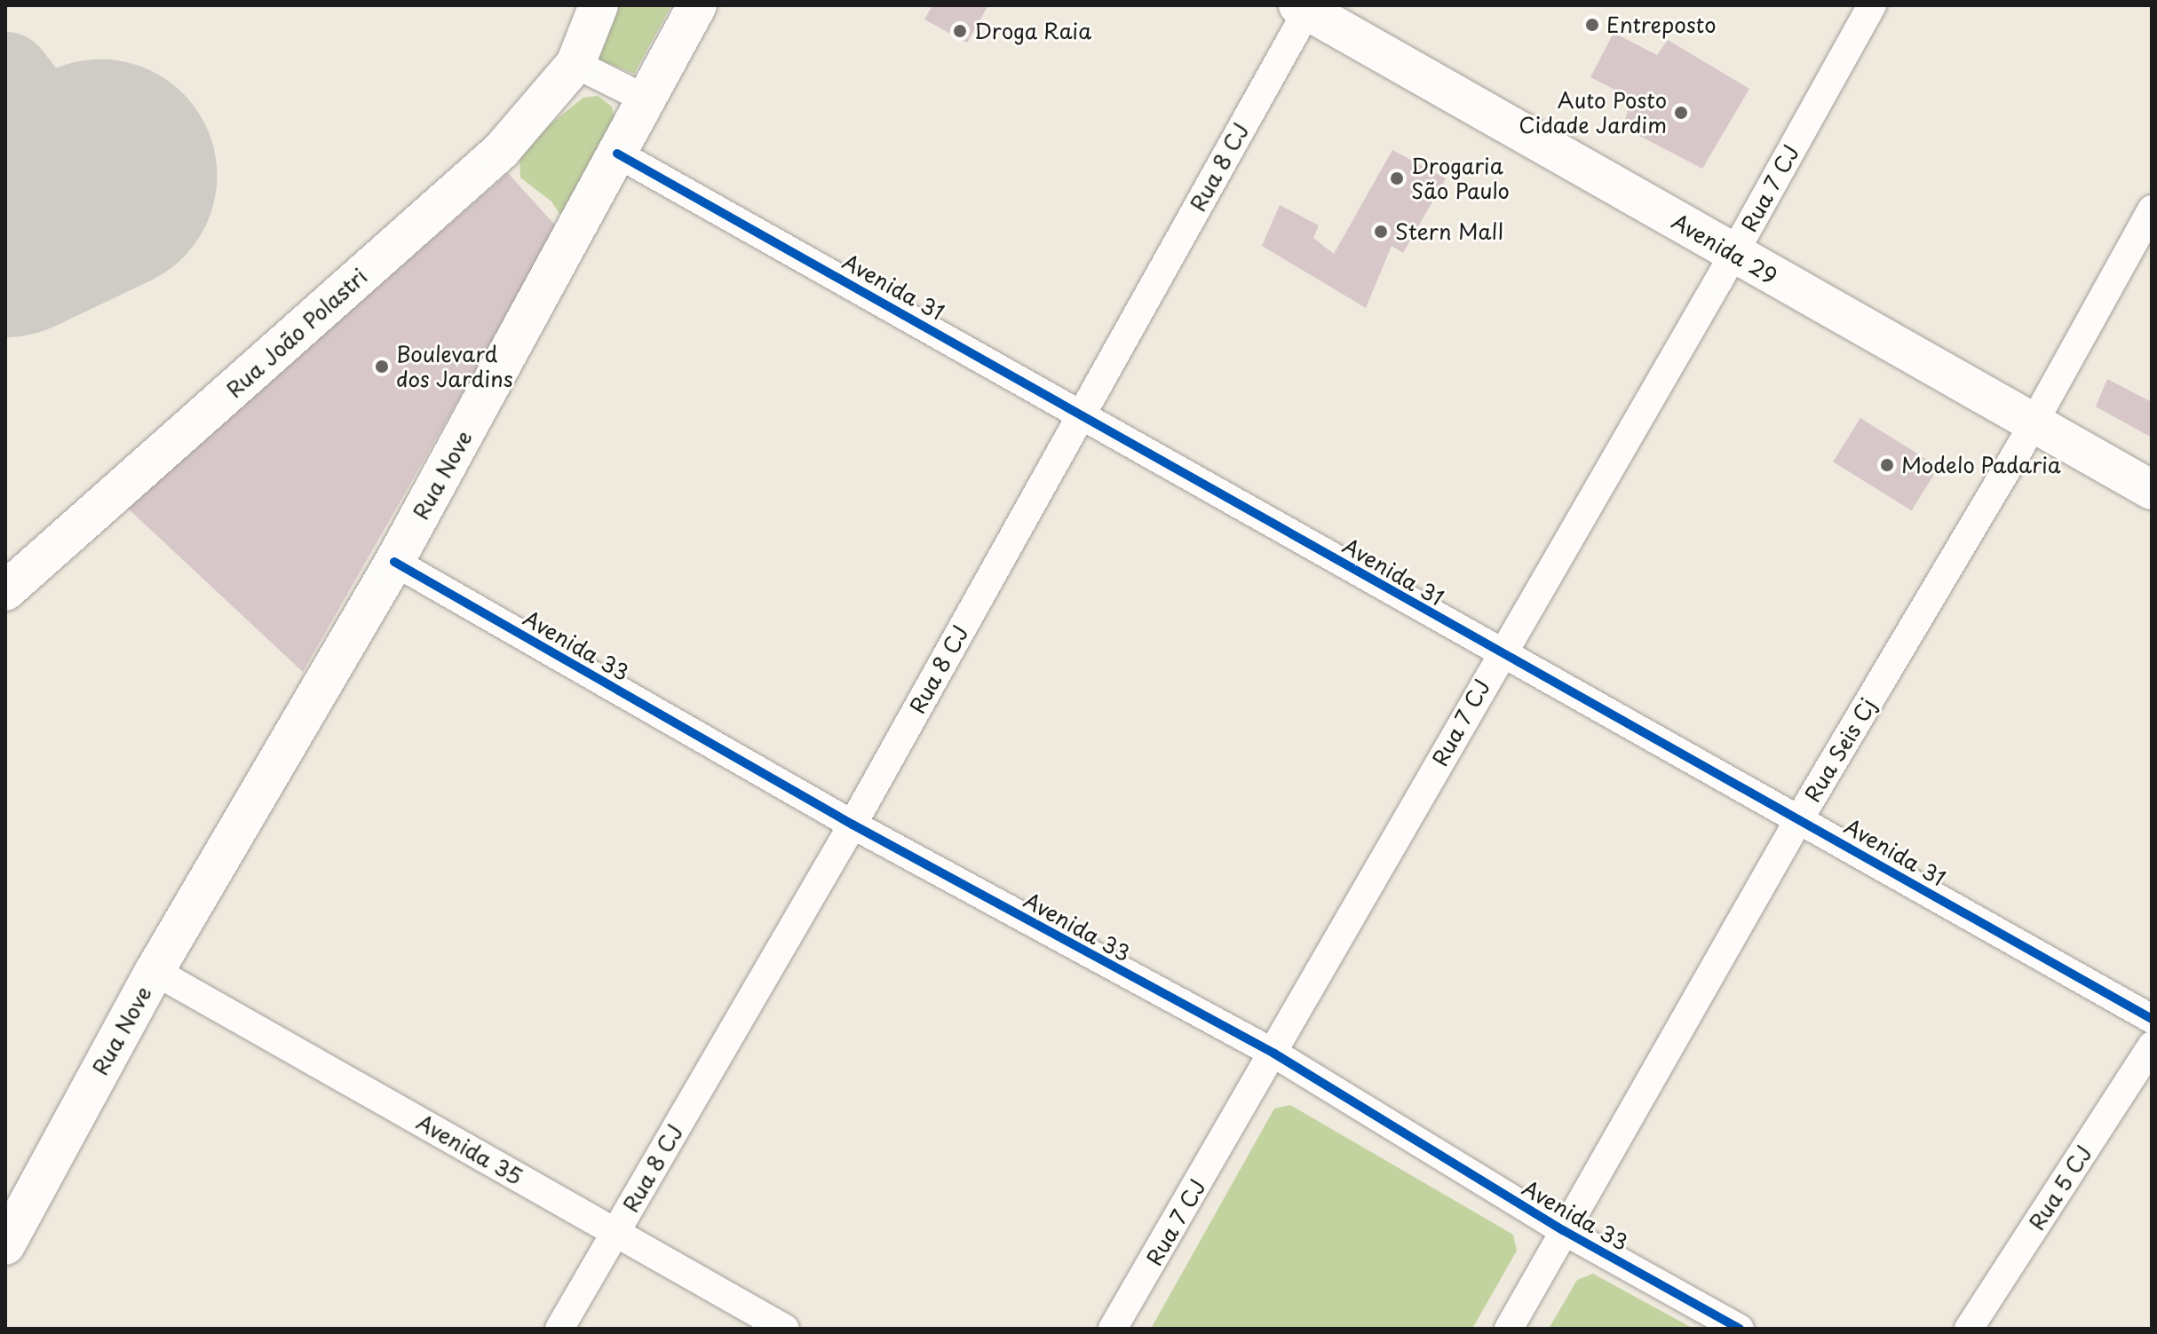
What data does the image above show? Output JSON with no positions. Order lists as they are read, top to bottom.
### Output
{
  "streets": {
    "street": [
      "Rua 8 CJ",
      "Rua 7 CJ",
      "Avenida 29",
      "Avenida 31",
      "Rua João Polastri",
      "Rua Nove",
      "Avenida 33",
      "Rua Seis Cj",
      "Avenida 35",
      "Rua 5 CJ"
    ]
  },
  "crossings": [
    ["Rua 8 CJ", "Avenida 29"],
    ["Rua 8 CJ", "Avenida 31"],
    ["Rua 8 CJ", "Avenida 33"],
    ["Rua 8 CJ", "Avenida 35"],
    ["Rua 7 CJ", "Avenida 29"],
    ["Rua 7 CJ", "Avenida 31"],
    ["Rua 7 CJ", "Avenida 33"],
    ["Avenida 29", "Rua Seis Cj"],
    ["Avenida 31", "Rua Nove"],
    ["Avenida 31", "Rua Seis Cj"],
    ["Rua Nove", "Avenida 33"],
    ["Rua Nove", "Avenida 35"],
    ["Avenida 33", "Rua Seis Cj"]
  ],
  "places": [
    "Entreposto",
    "Droga Raia",
    "Auto Posto Cidade Jardim",
    "Drogaria São Paulo",
    "Stern Mall",
    "Boulevard dos Jardins",
    "Modelo Padaria"
  ]
}
